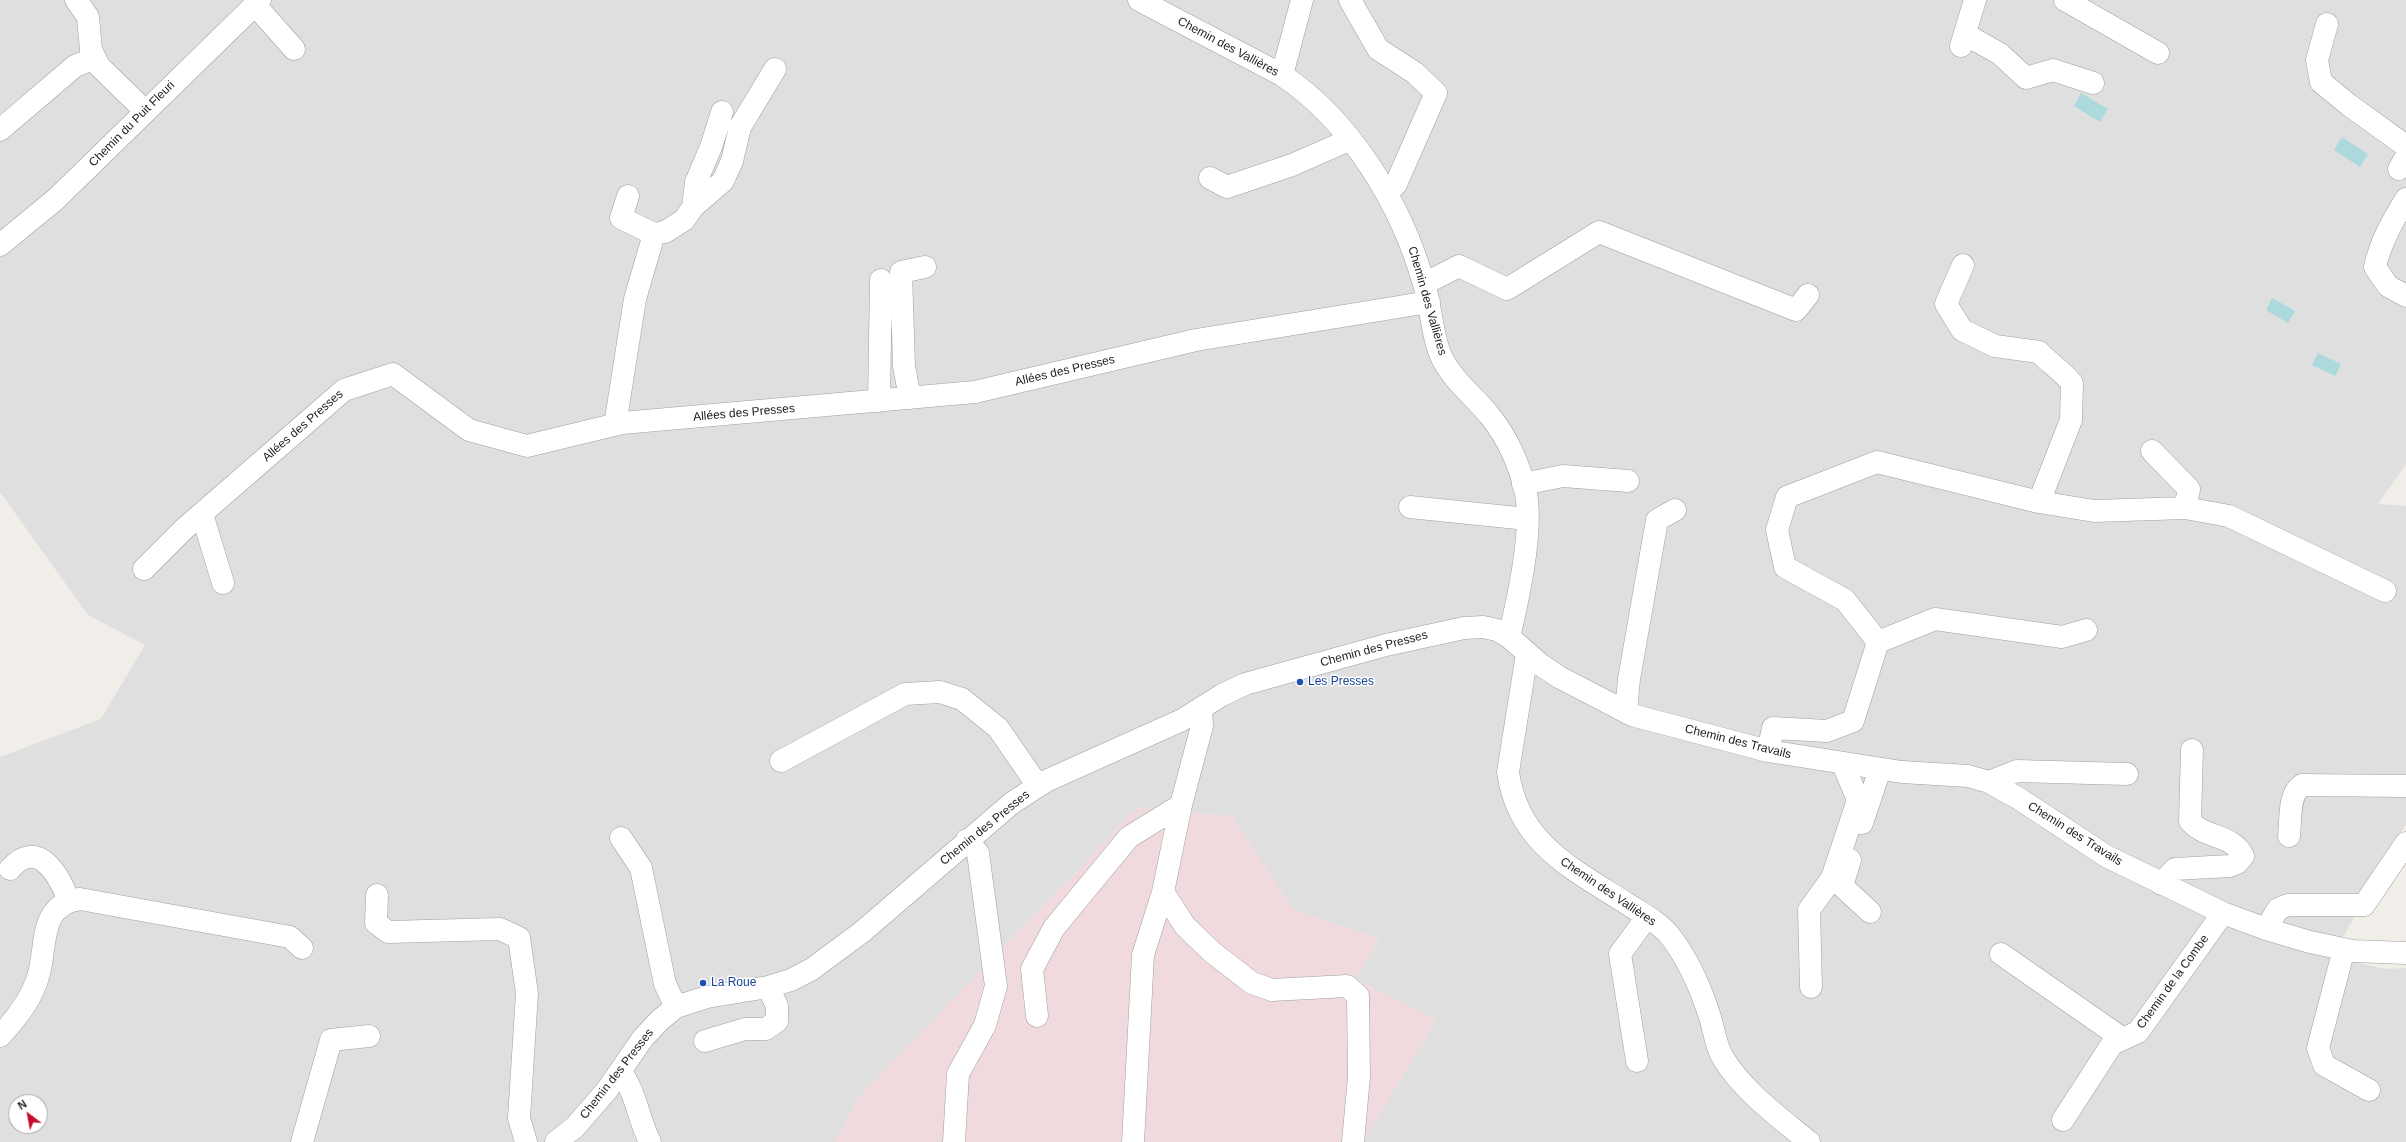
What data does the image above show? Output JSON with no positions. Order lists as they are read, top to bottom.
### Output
{
  "streets": {
    "street": [
      "Chemin des Vallières",
      "Chemin du Puit Fleuri",
      "Allées des Presses",
      "Chemin des Presses",
      "Chemin des Travails",
      "Chemin de la Combe"
    ]
  },
  "crossings": [
    ["Chemin des Vallières", "Allées des Presses"],
    ["Chemin des Vallières", "Chemin des Presses"],
    ["Chemin des Vallières", "Chemin des Travails"],
    ["Chemin des Presses", "Chemin des Travails"],
    ["Chemin des Travails", "Chemin de la Combe"]
  ],
  "places": ["Les Presses", "La Roue"],
  "north": "top left"
}
